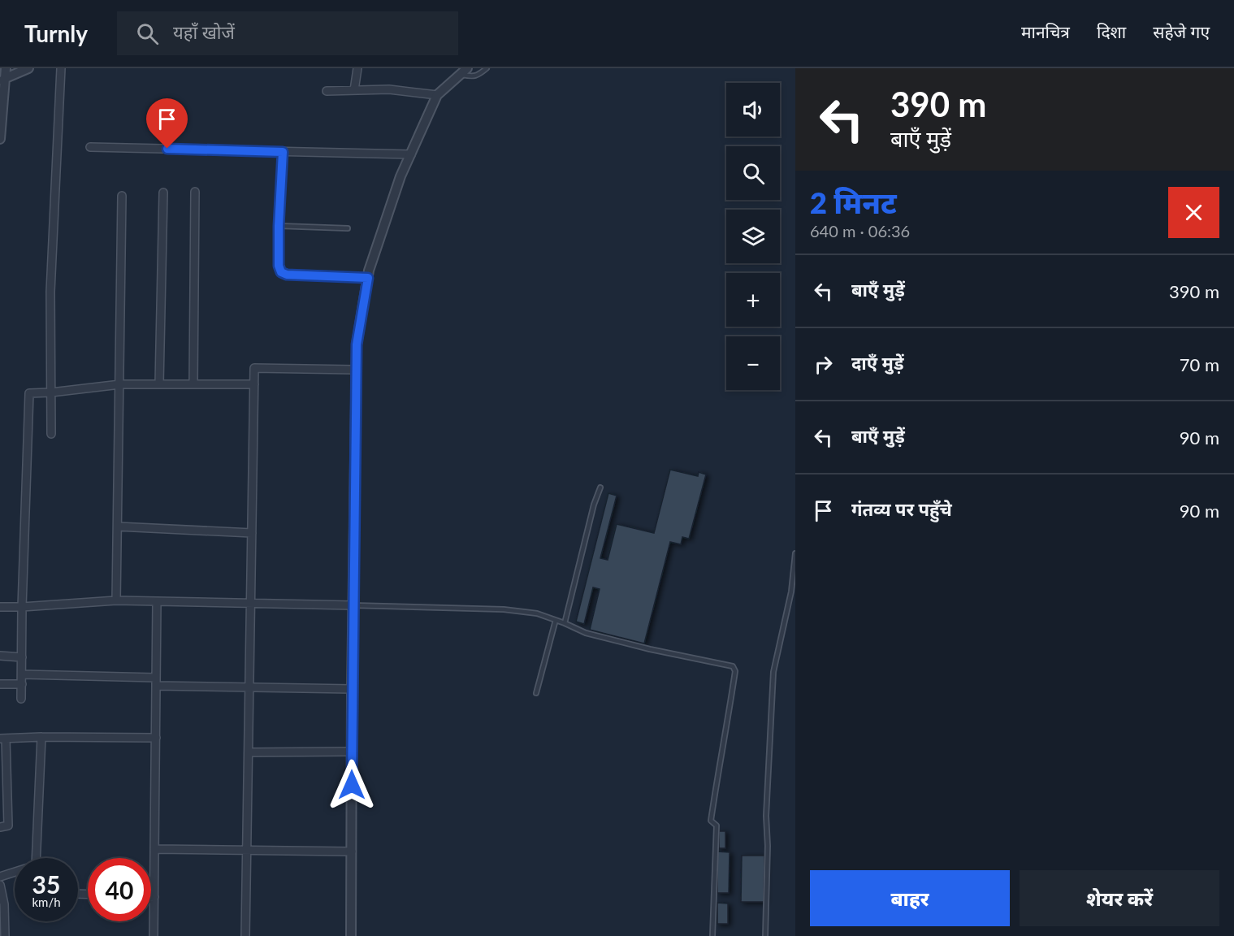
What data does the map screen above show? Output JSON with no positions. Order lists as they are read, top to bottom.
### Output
{
  "page": {
    "header": "Turnly",
    "search": "यहाँ खोजें",
    "nav": ["मानचित्र", "दिशा", "सहेजे गए"],
    "turn": ["390 m", "बाएँ मुड़ें"],
    "map_buttons": ["+", "−"],
    "heading": ["2 मिनट", "640 m · 06:36"],
    "list": [
      {
        "name": "बाएँ मुड़ें",
        "value": "390 m"
      },
      {
        "name": "दाएँ मुड़ें",
        "value": "70 m"
      },
      {
        "name": "बाएँ मुड़ें",
        "value": "90 m"
      },
      {
        "name": "गंतव्य पर पहुँचे",
        "value": "90 m"
      }
    ],
    "speed": "35 km/h",
    "limit": "40",
    "buttons": ["बाहर", "शेयर करें"]
  }
}
